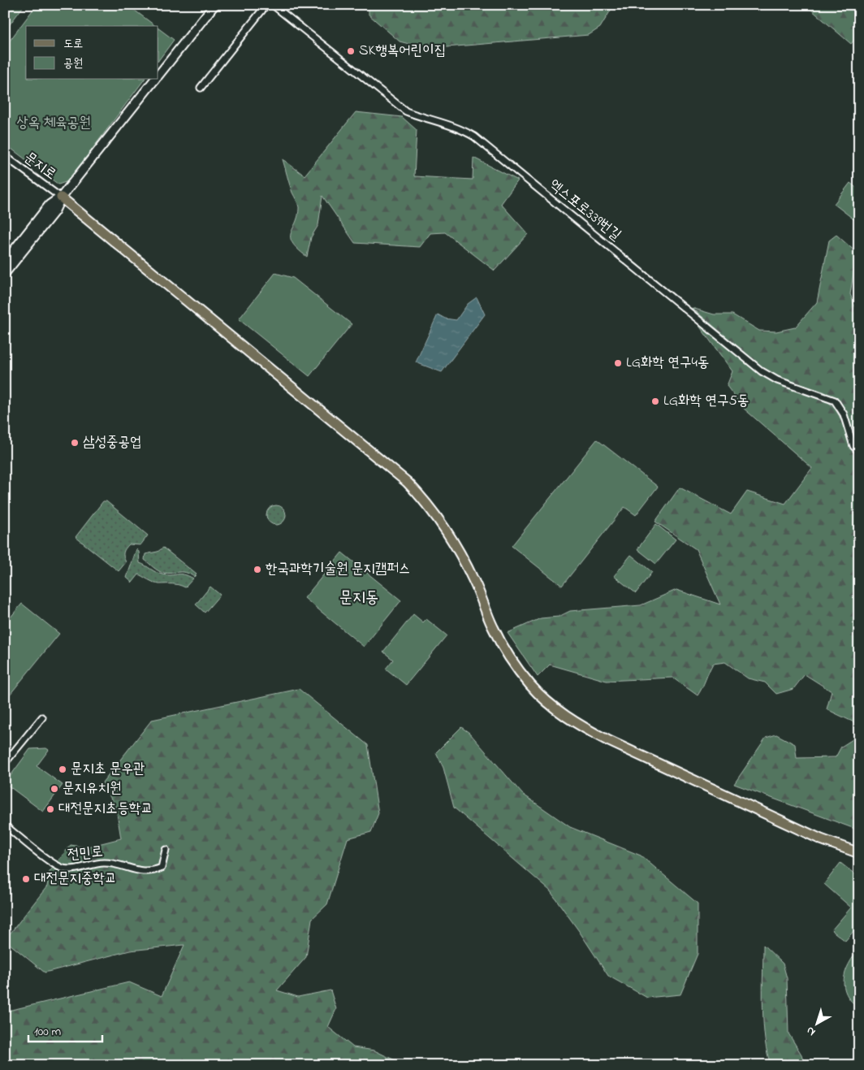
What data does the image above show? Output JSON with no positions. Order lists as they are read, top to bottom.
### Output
{
  "streets": {
    "street": ["문지로", "엑스포로339번길", "전민로"]
  },
  "districts": ["문지동"],
  "parks": ["상옥 체육공원"],
  "places": [
    "SK행복어린이집",
    "LG화학 연구4동",
    "LG화학 연구5동",
    "삼성중공업",
    "한국과학기술원 문지캠퍼스",
    "문지초 문우관",
    "문지유치원",
    "대전문지초등학교",
    "대전문지중학교"
  ],
  "legend": ["도로", "공원"],
  "scale_bar": "100 m",
  "north": "bottom left"
}
